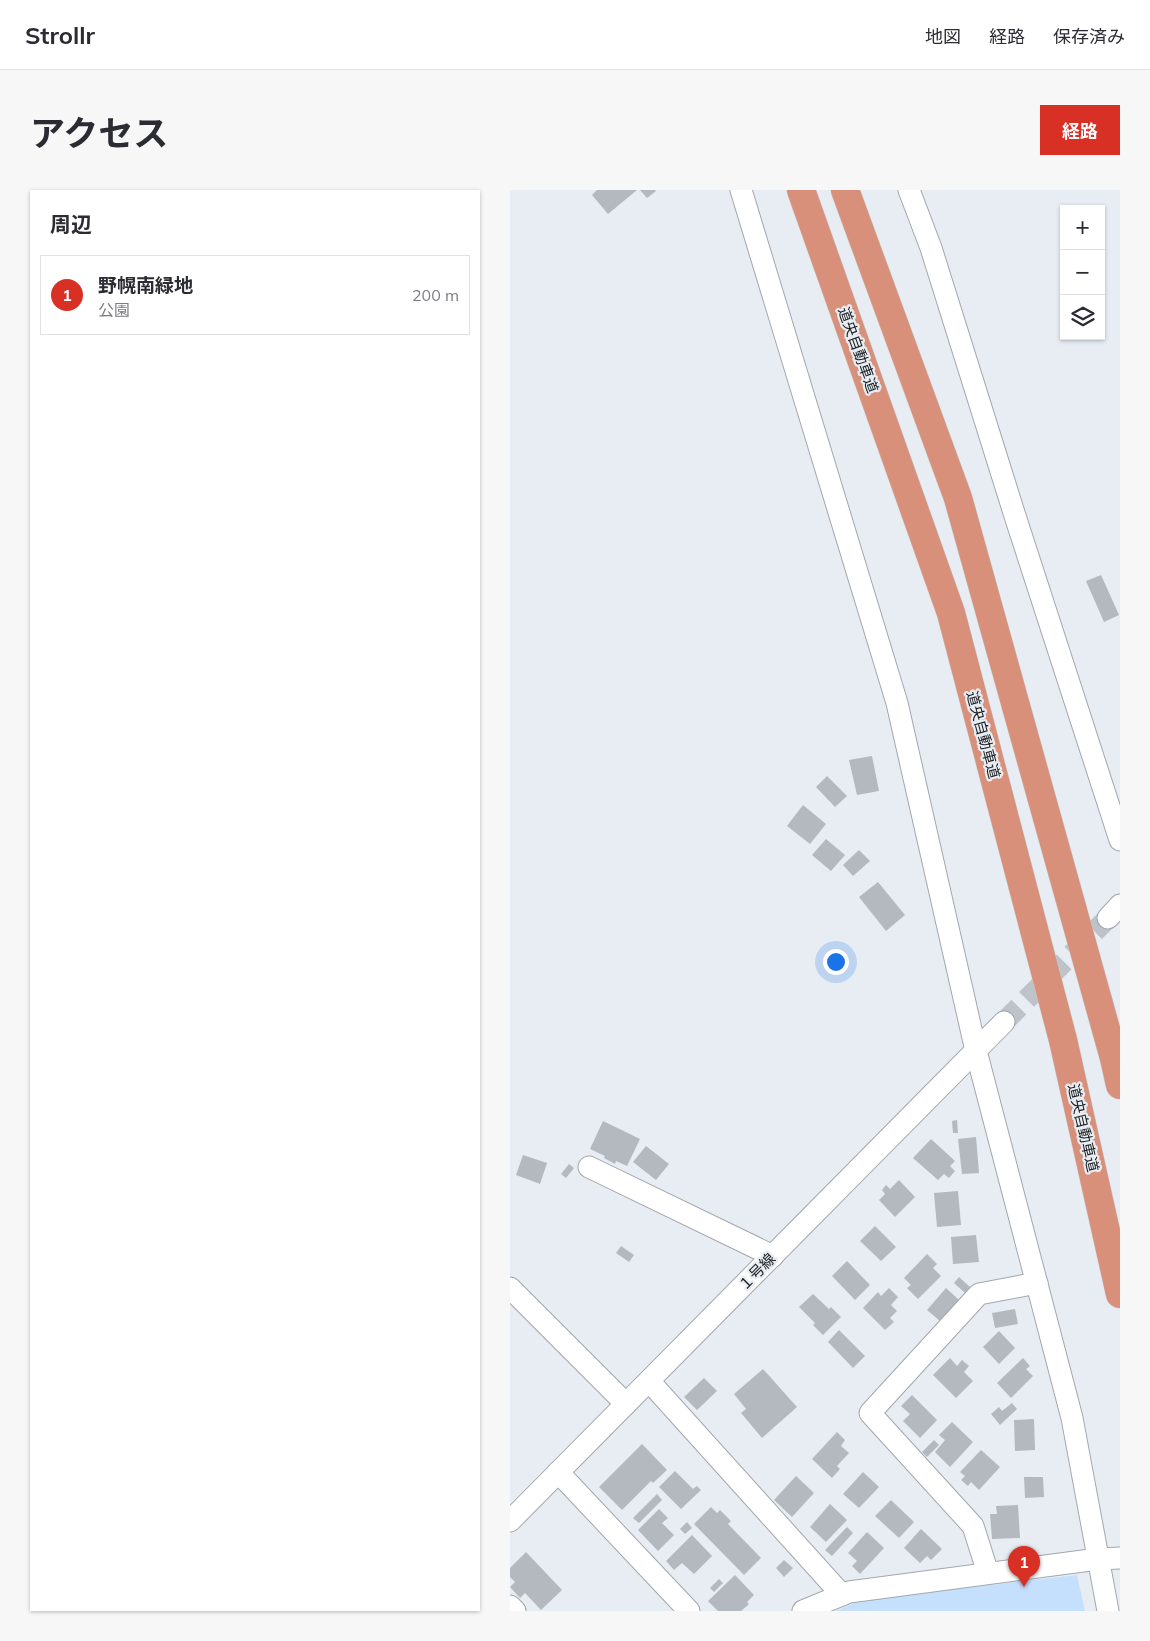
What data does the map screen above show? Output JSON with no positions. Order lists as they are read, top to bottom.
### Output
{
  "streets": {
    "highway": ["道央自動車道"],
    "street": ["１号線"]
  },
  "page": {
    "header": "Strollr",
    "nav": ["地図", "経路", "保存済み"],
    "title": "アクセス",
    "buttons": "経路",
    "heading": "周辺",
    "map_buttons": ["+", "−"],
    "list": [
      {
        "mark": "1",
        "name": "野幌南緑地",
        "note": "公園",
        "value": "200 m"
      }
    ],
    "pins": "1"
  }
}
